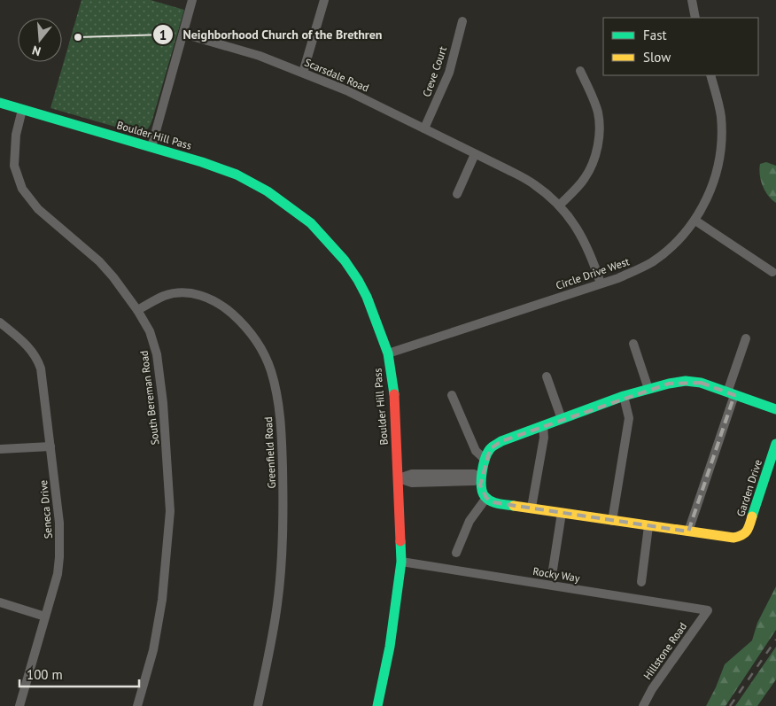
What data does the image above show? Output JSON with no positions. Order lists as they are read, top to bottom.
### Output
{
  "streets": {
    "street": [
      "Creve Court",
      "Scarsdale Road",
      "Boulder Hill Pass",
      "Circle Drive West",
      "South Bereman Road",
      "Greenfield Road",
      "Garden Drive",
      "Seneca Drive",
      "Rocky Way",
      "Hillstone Road"
    ]
  },
  "crossings": [
    ["Creve Court", "Scarsdale Road"],
    ["Scarsdale Road", "Circle Drive West"],
    ["Boulder Hill Pass", "Circle Drive West"],
    ["Boulder Hill Pass", "South Bereman Road"],
    ["Boulder Hill Pass", "Rocky Way"],
    ["South Bereman Road", "Greenfield Road"],
    ["Rocky Way", "Hillstone Road"]
  ],
  "places": ["Neighborhood Church of the Brethren"],
  "legend": ["Fast", "Slow"],
  "scale_bar": "100 m",
  "north": "bottom"
}
